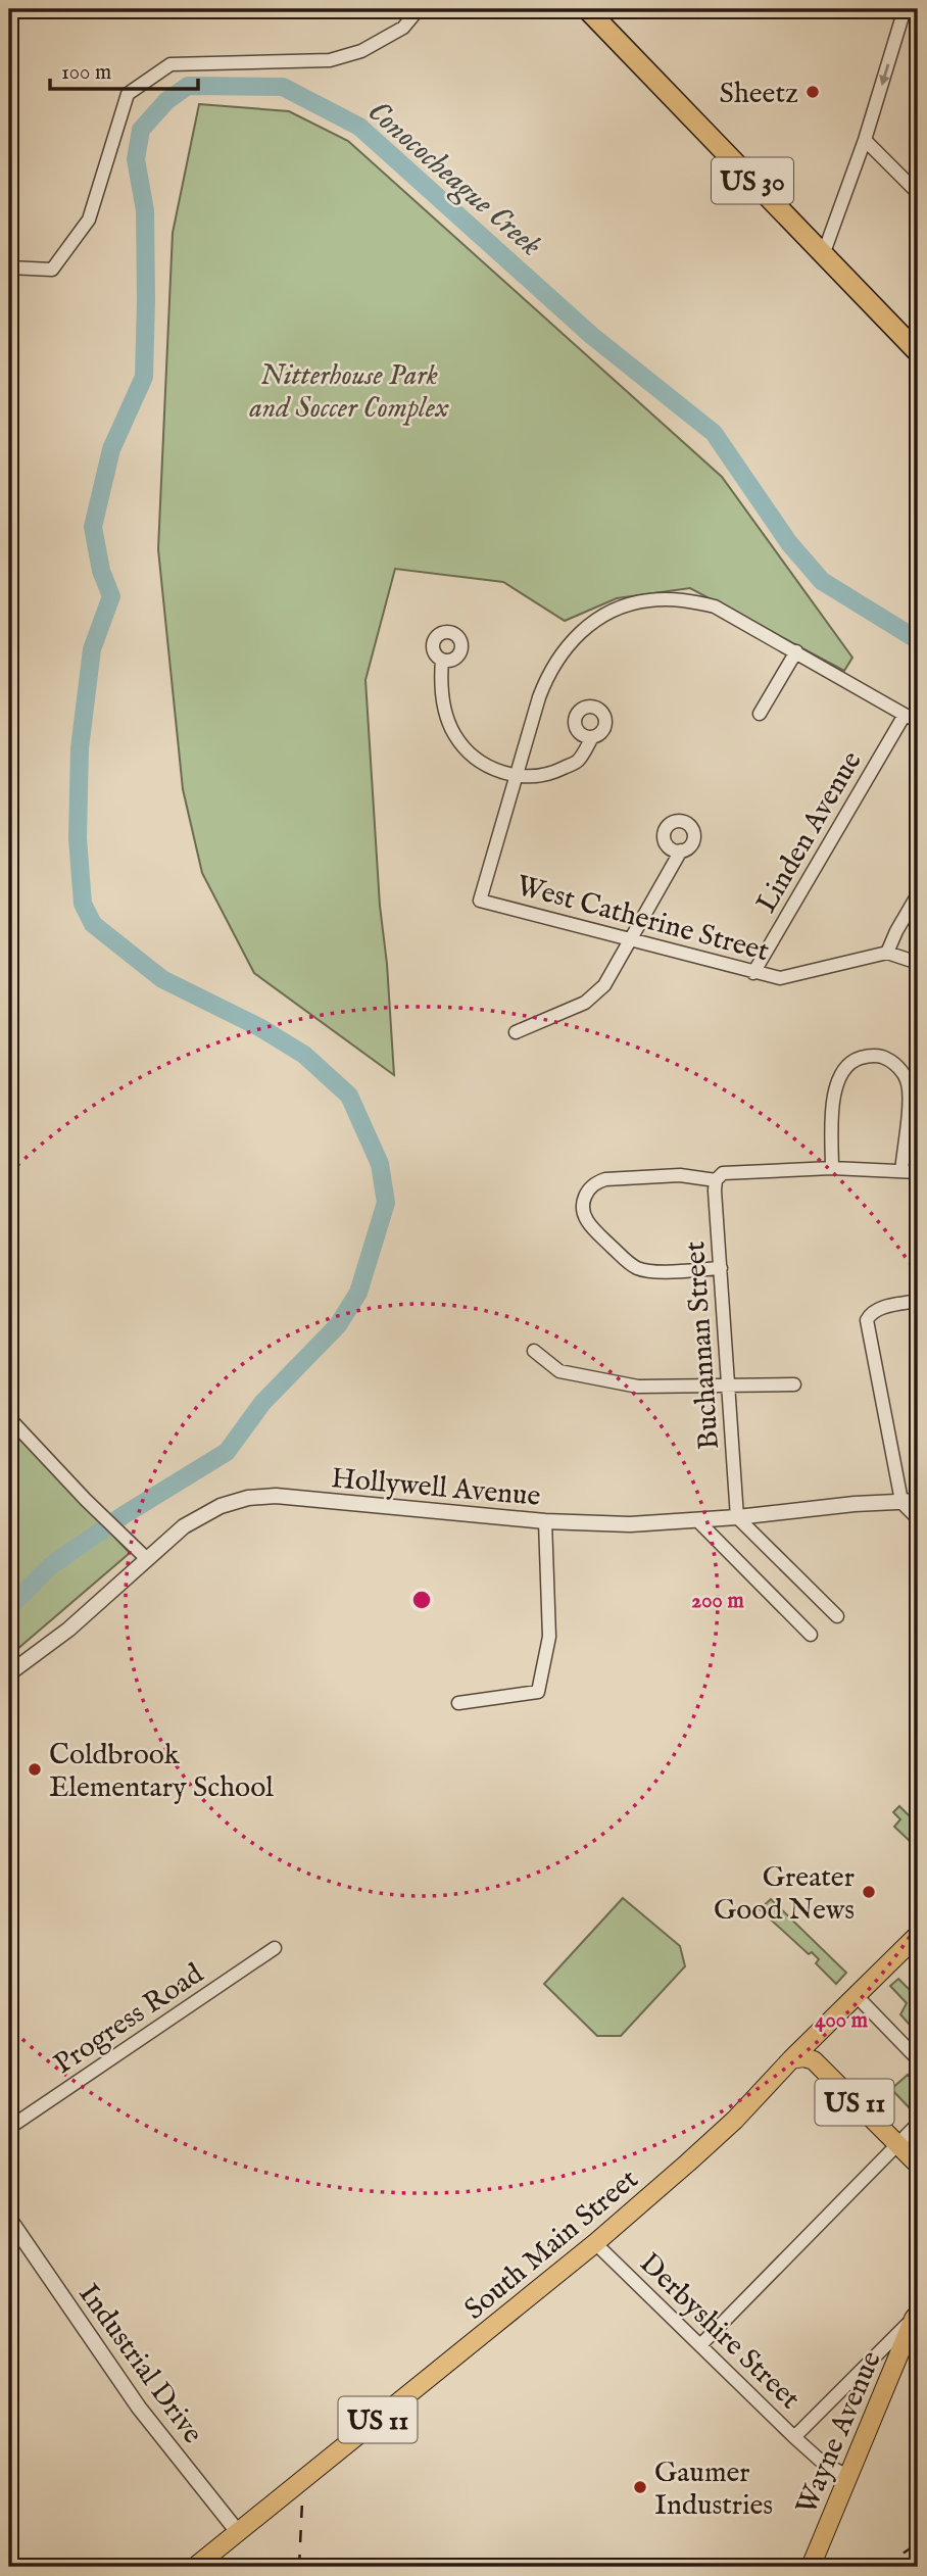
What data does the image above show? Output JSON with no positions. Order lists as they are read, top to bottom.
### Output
{
  "streets": {
    "highway": ["US 30"],
    "main road": ["US 11", "South Main Street", "Wayne Avenue"],
    "street": [
      "Linden Avenue",
      "West Catherine Street",
      "Buchannan Street",
      "Hollywell Avenue",
      "Progress Road",
      "Derbyshire Street",
      "Industrial Drive"
    ]
  },
  "crossings": [
    ["Linden Avenue", "West Catherine Street"],
    ["Buchannan Street", "Hollywell Avenue"],
    ["US 11", "South Main Street"],
    ["South Main Street", "Derbyshire Street"],
    ["South Main Street", "Industrial Drive"],
    ["Derbyshire Street", "Wayne Avenue"]
  ],
  "water": ["Conococheague Creek"],
  "parks": ["Nitterhouse Park and Soccer Complex"],
  "places": [
    "Sheetz",
    "Coldbrook Elementary School",
    "Greater Good News",
    "Gaumer Industries"
  ],
  "scale_bar": "100 m",
  "rings": ["200 m", "400 m"]
}
